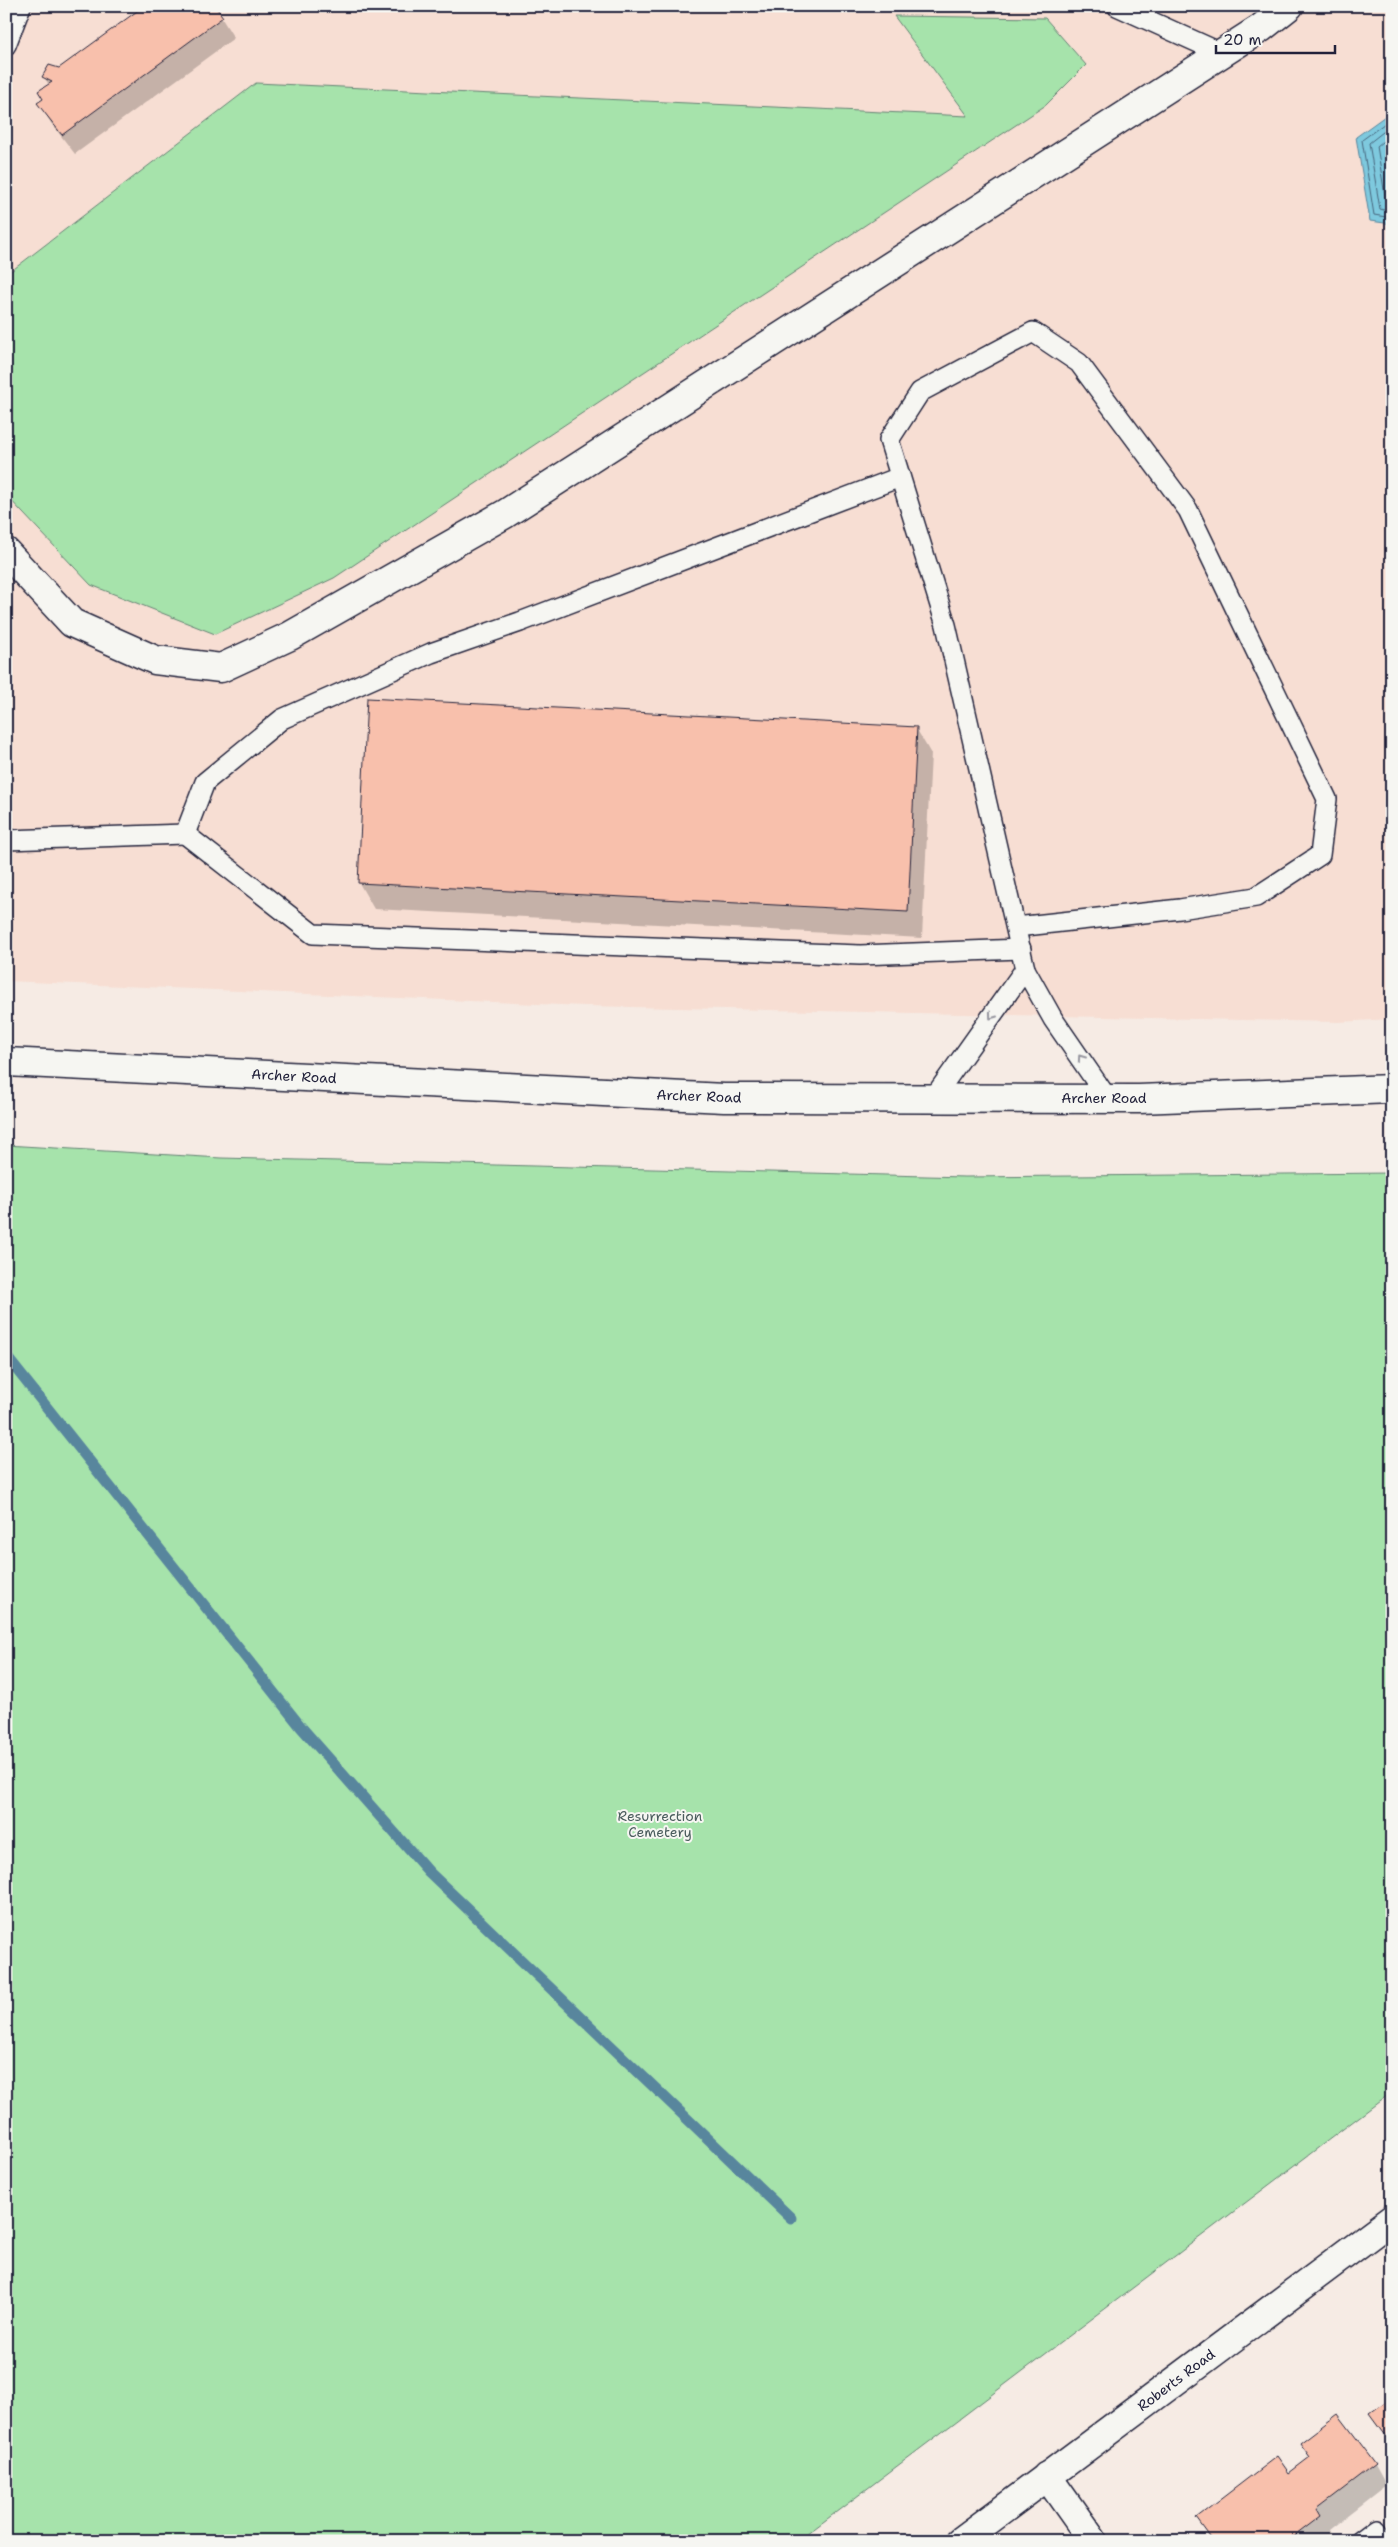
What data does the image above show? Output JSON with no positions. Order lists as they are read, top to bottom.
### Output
{
  "streets": {
    "street": ["Archer Road", "Roberts Road"]
  },
  "parks": ["Resurrection Cemetery"],
  "scale_bar": "20 m"
}
